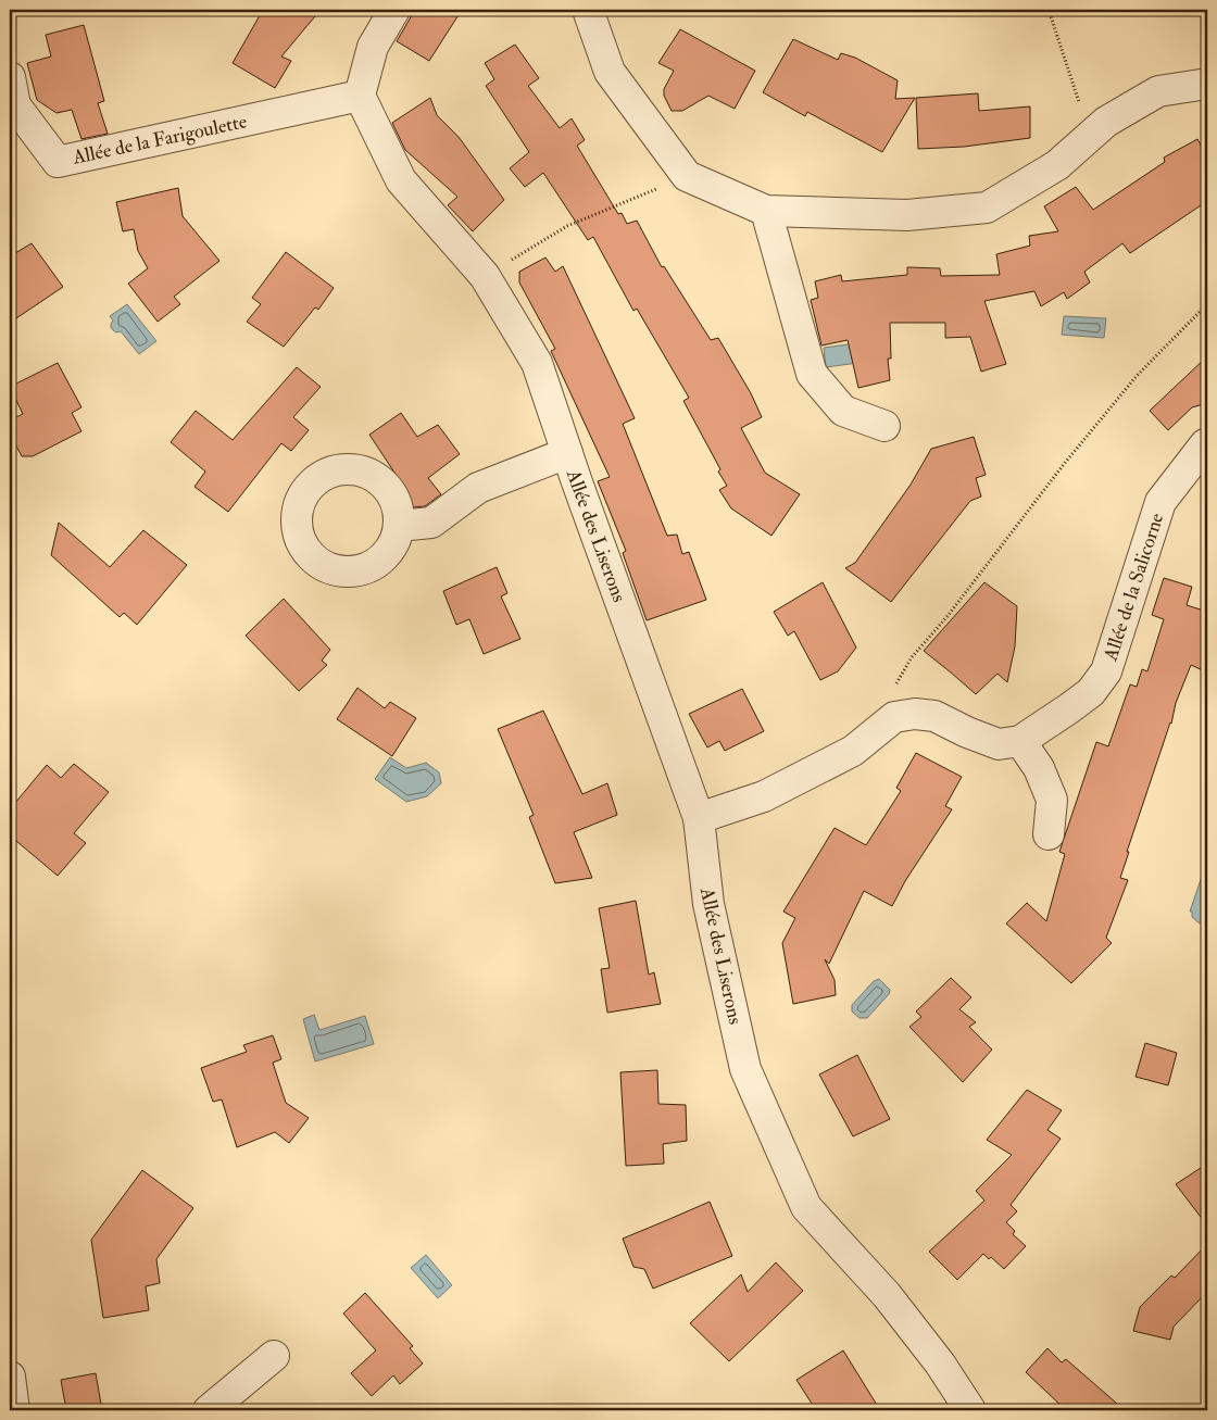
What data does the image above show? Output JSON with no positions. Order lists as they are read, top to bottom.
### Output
{
  "streets": {
    "street": ["Allée de la Farigoulette", "Allée des Liserons", "Allée de la Salicorne"]
  },
  "crossings": [
    ["Allée de la Farigoulette", "Allée des Liserons"]
  ]
}
